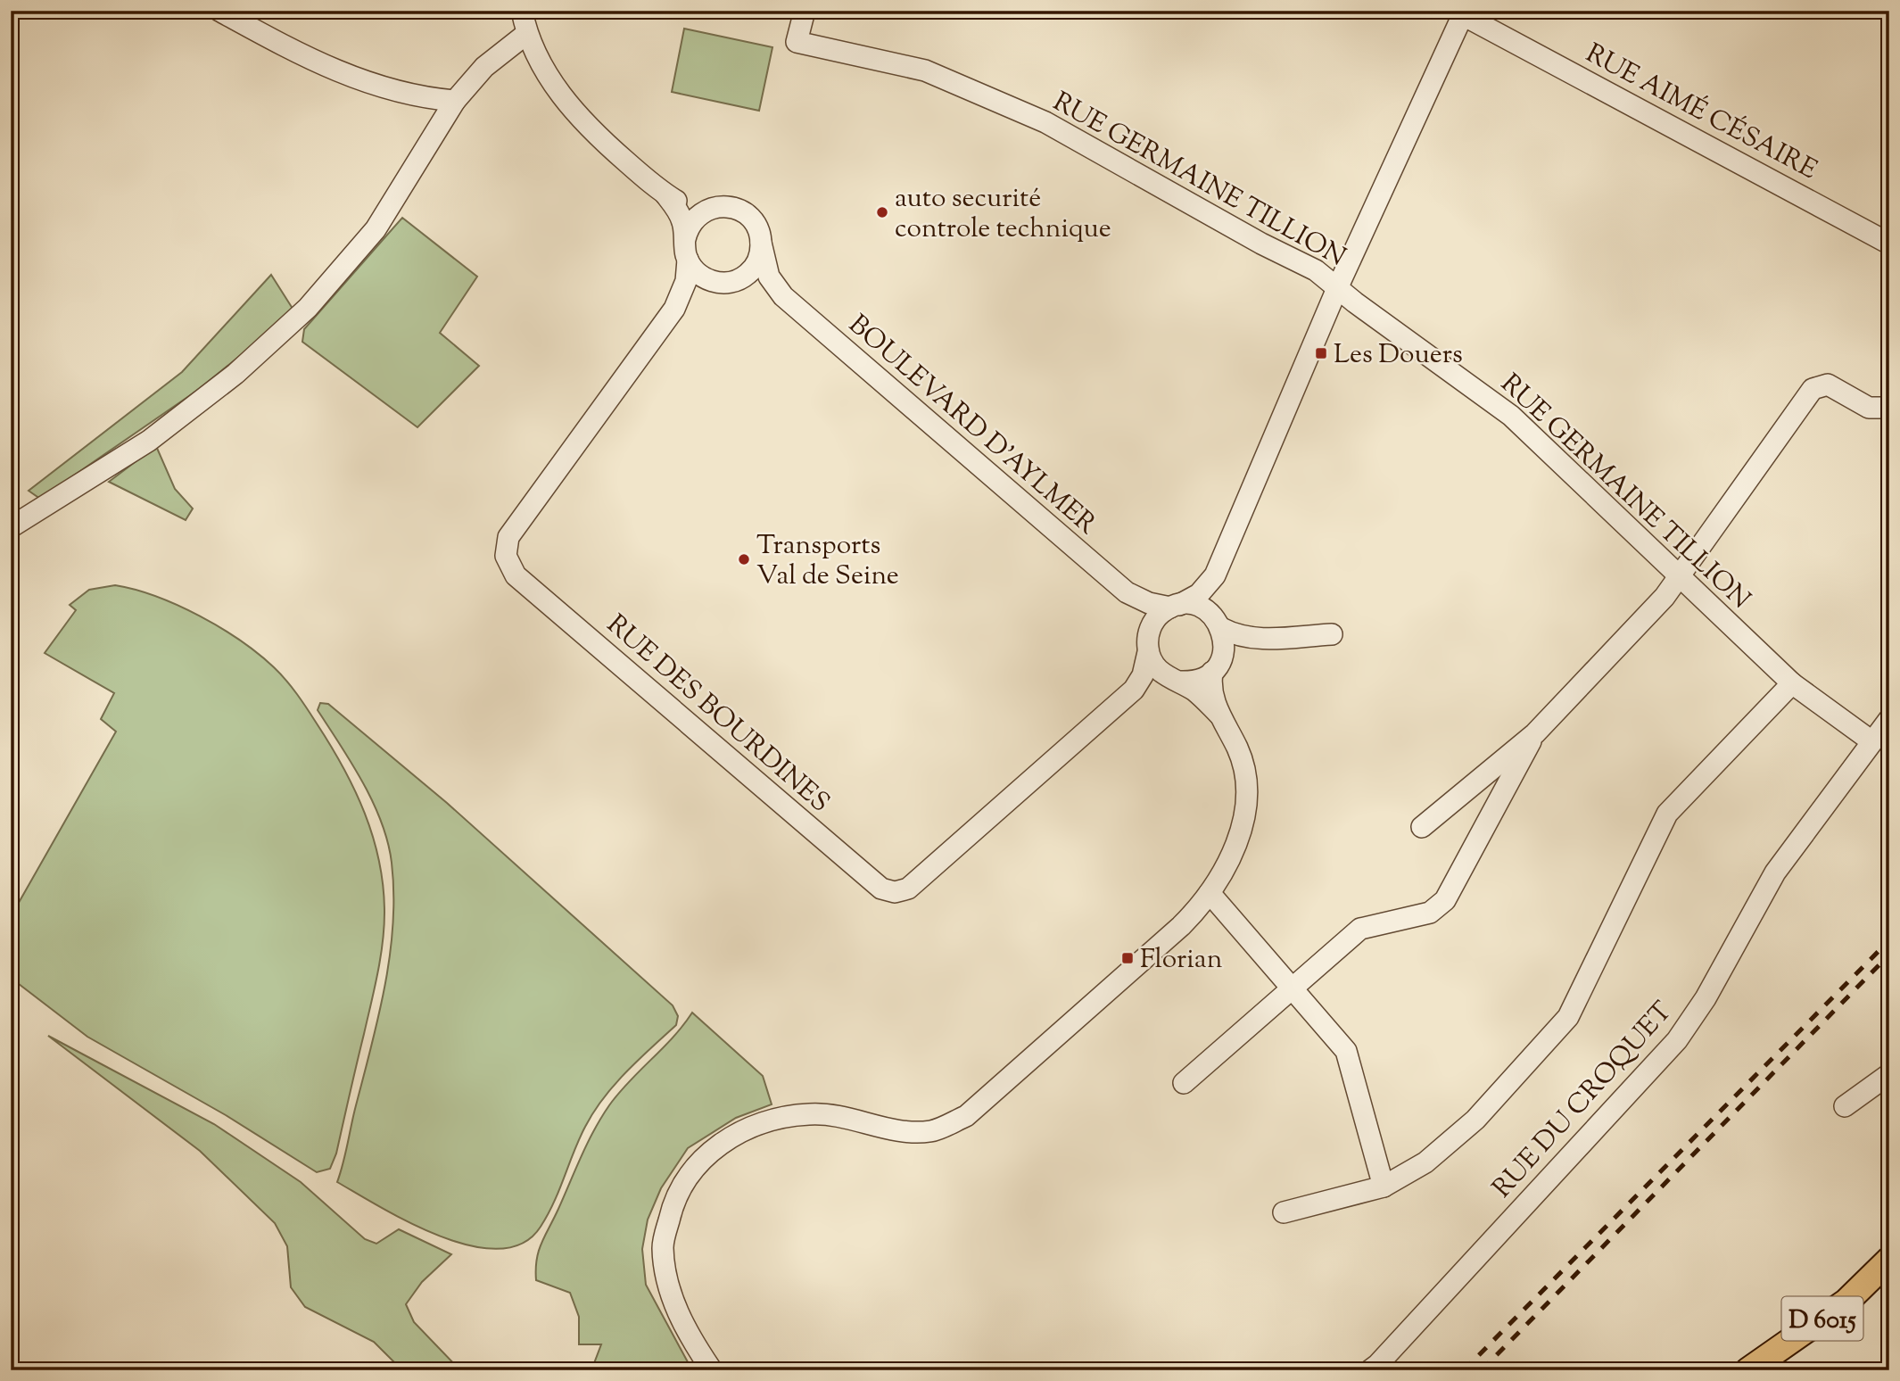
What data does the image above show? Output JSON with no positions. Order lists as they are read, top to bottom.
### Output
{
  "streets": {
    "main road": ["D 6015"],
    "street": [
      "RUE AIMÉ CÉSAIRE",
      "RUE GERMAINE TILLION",
      "BOULEVARD D'AYLMER",
      "RUE DES BOURDINES",
      "RUE DU CROQUET"
    ]
  },
  "crossings": [
    ["RUE GERMAINE TILLION", "RUE DU CROQUET"],
    ["BOULEVARD D'AYLMER", "RUE DES BOURDINES"]
  ],
  "places": {
    "other": ["auto securité controle technique", "Transports Val de Seine"],
    "transit": ["Les Douers", "Florian"]
  }
}
